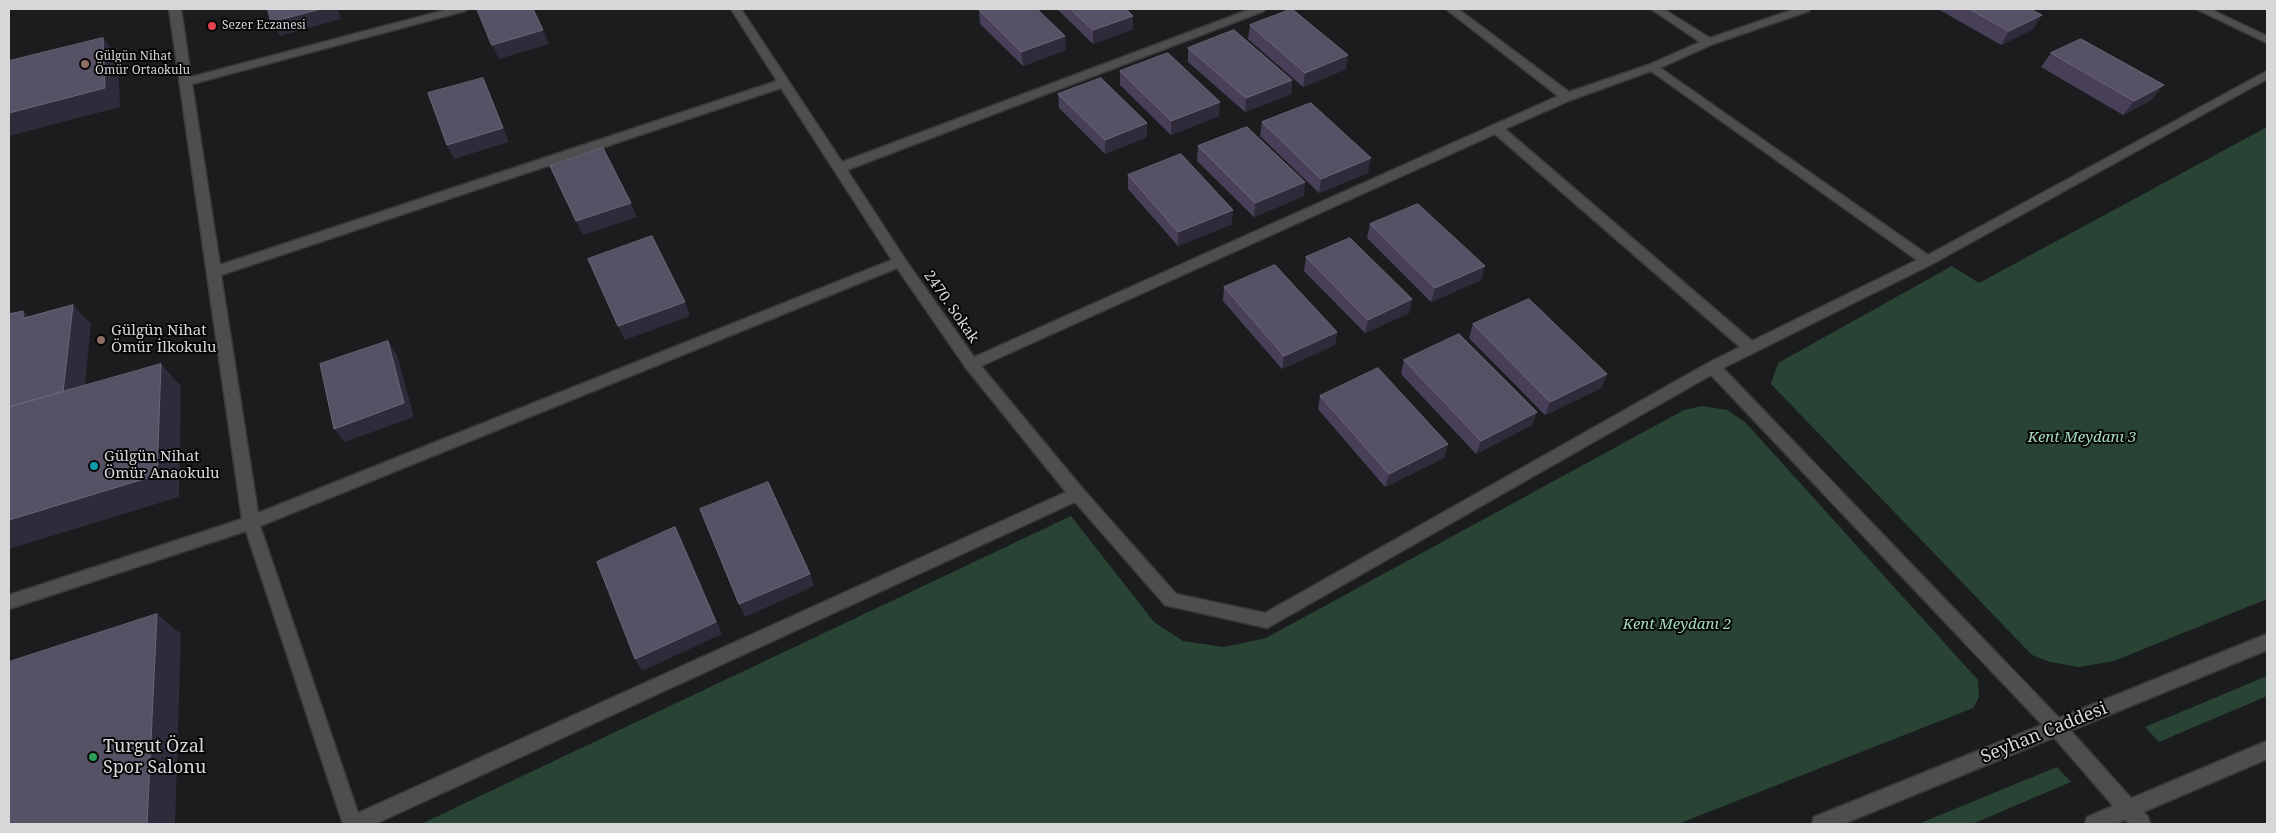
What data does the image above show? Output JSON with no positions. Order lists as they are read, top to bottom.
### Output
{
  "streets": {
    "street": ["2470. Sokak", "Seyhan Caddesi"]
  },
  "parks": ["Kent Meydanı 3", "Kent Meydanı 2"],
  "places": [
    "Sezer Eczanesi",
    "Gülgün Nihat Ömür Ortaokulu",
    "Gülgün Nihat Ömür İlkokulu",
    "Gülgün Nihat Ömür Anaokulu",
    "Turgut Özal Spor Salonu"
  ]
}
